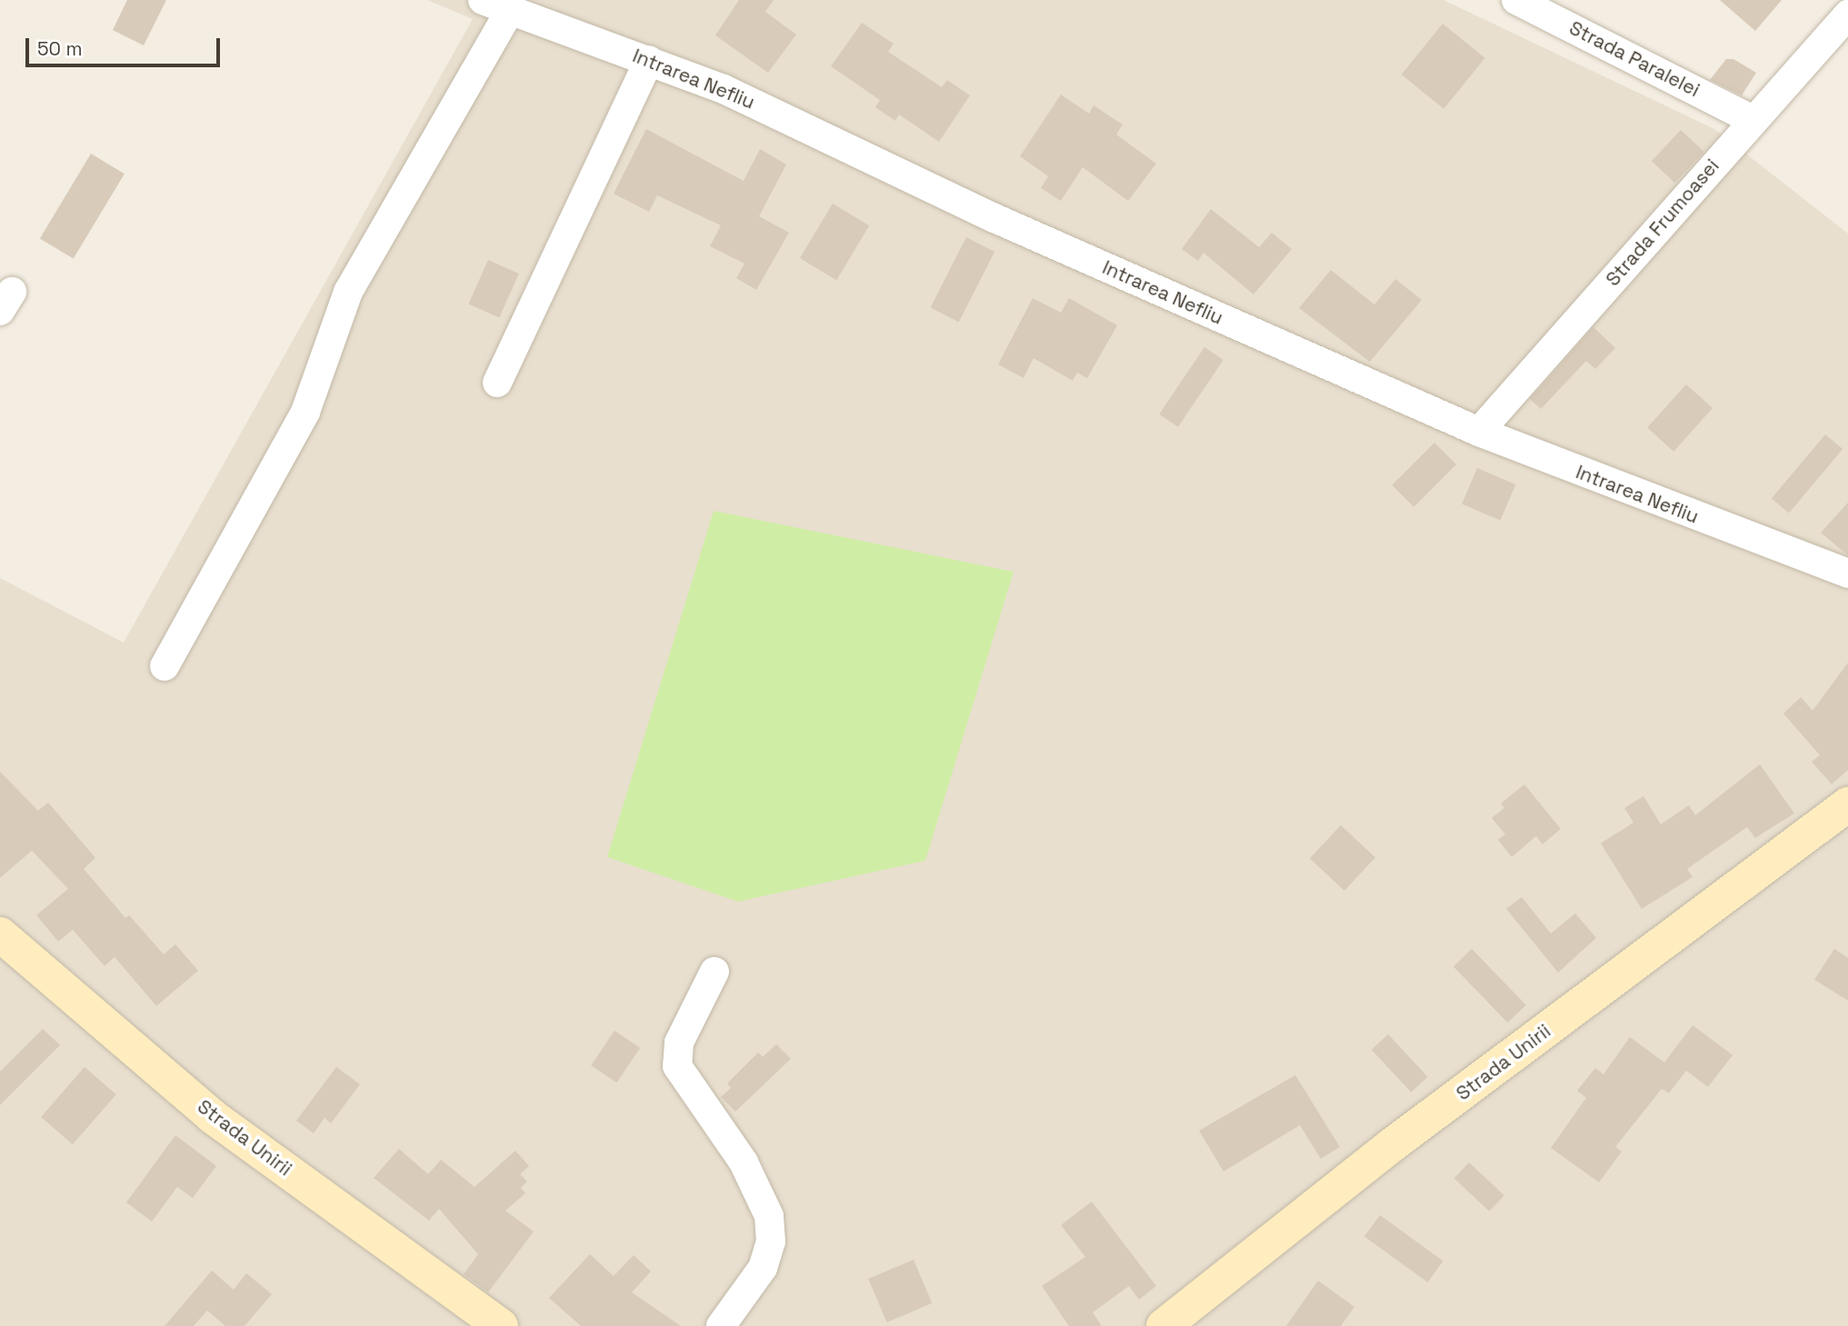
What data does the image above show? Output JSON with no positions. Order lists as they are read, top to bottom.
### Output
{
  "streets": {
    "main road": ["Strada Unirii"],
    "street": ["Strada Paralelei", "Intrarea Nefliu", "Strada Frumoasei"]
  },
  "crossings": [
    ["Strada Paralelei", "Strada Frumoasei"],
    ["Intrarea Nefliu", "Strada Frumoasei"]
  ],
  "scale_bar": "50 m"
}
